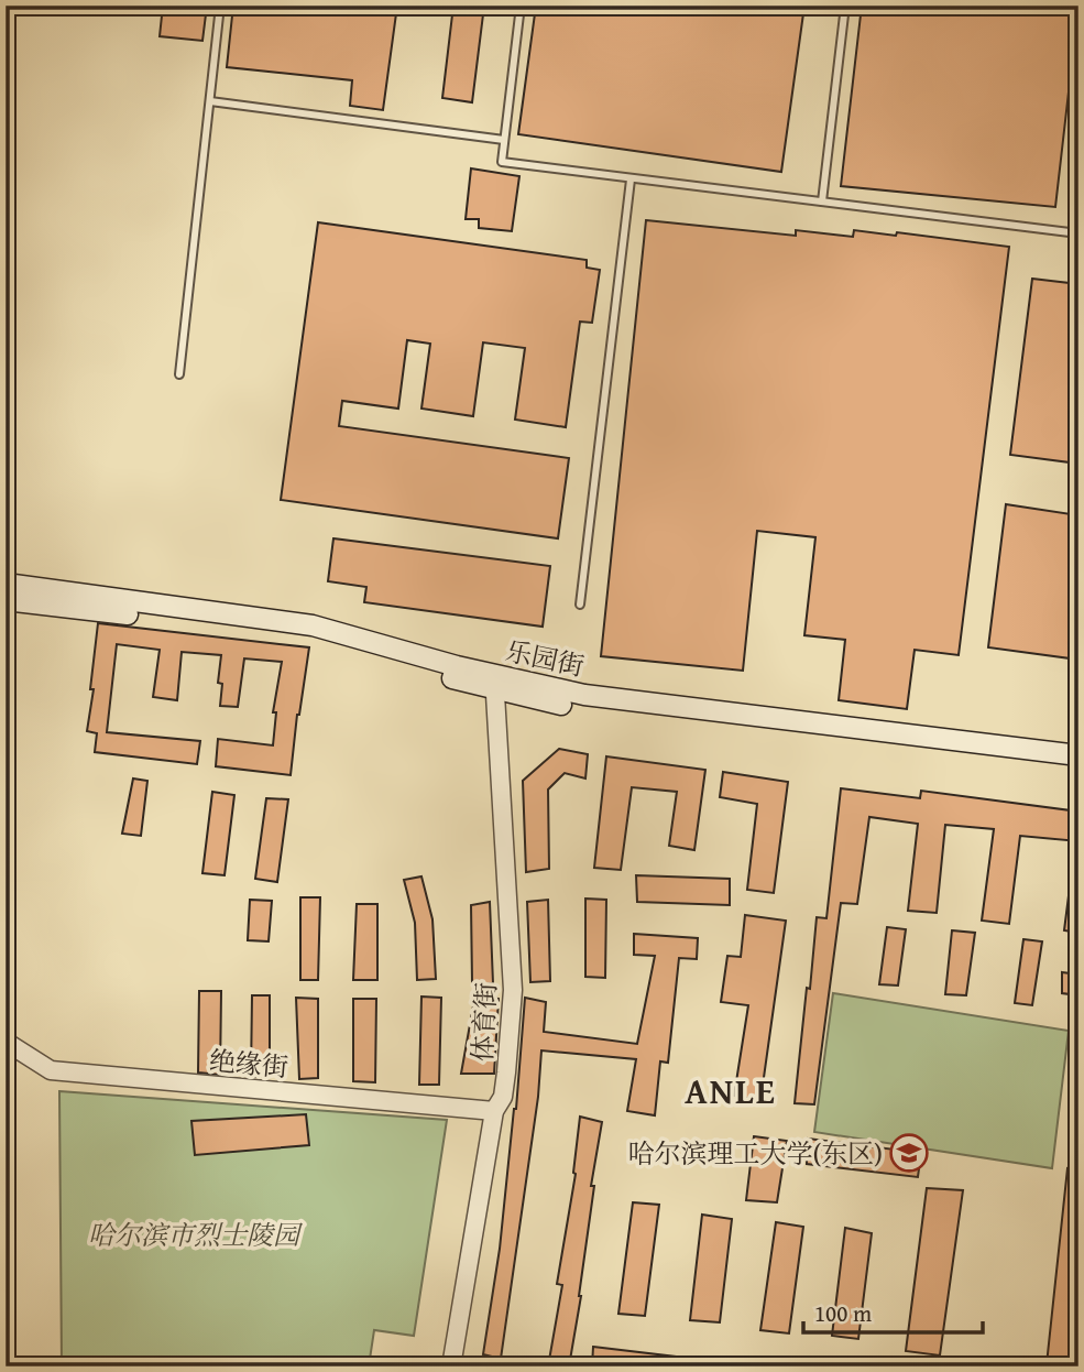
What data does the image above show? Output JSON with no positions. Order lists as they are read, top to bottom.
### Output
{
  "streets": {
    "main road": ["乐园街"],
    "street": ["体育街", "绝缘街"]
  },
  "crossings": [
    ["乐园街", "体育街"],
    ["体育街", "绝缘街"]
  ],
  "districts": ["ANLE"],
  "parks": ["哈尔滨市烈士陵园"],
  "places": {
    "school or university": ["哈尔滨理工大学(东区)"]
  },
  "scale_bar": "100 m"
}
